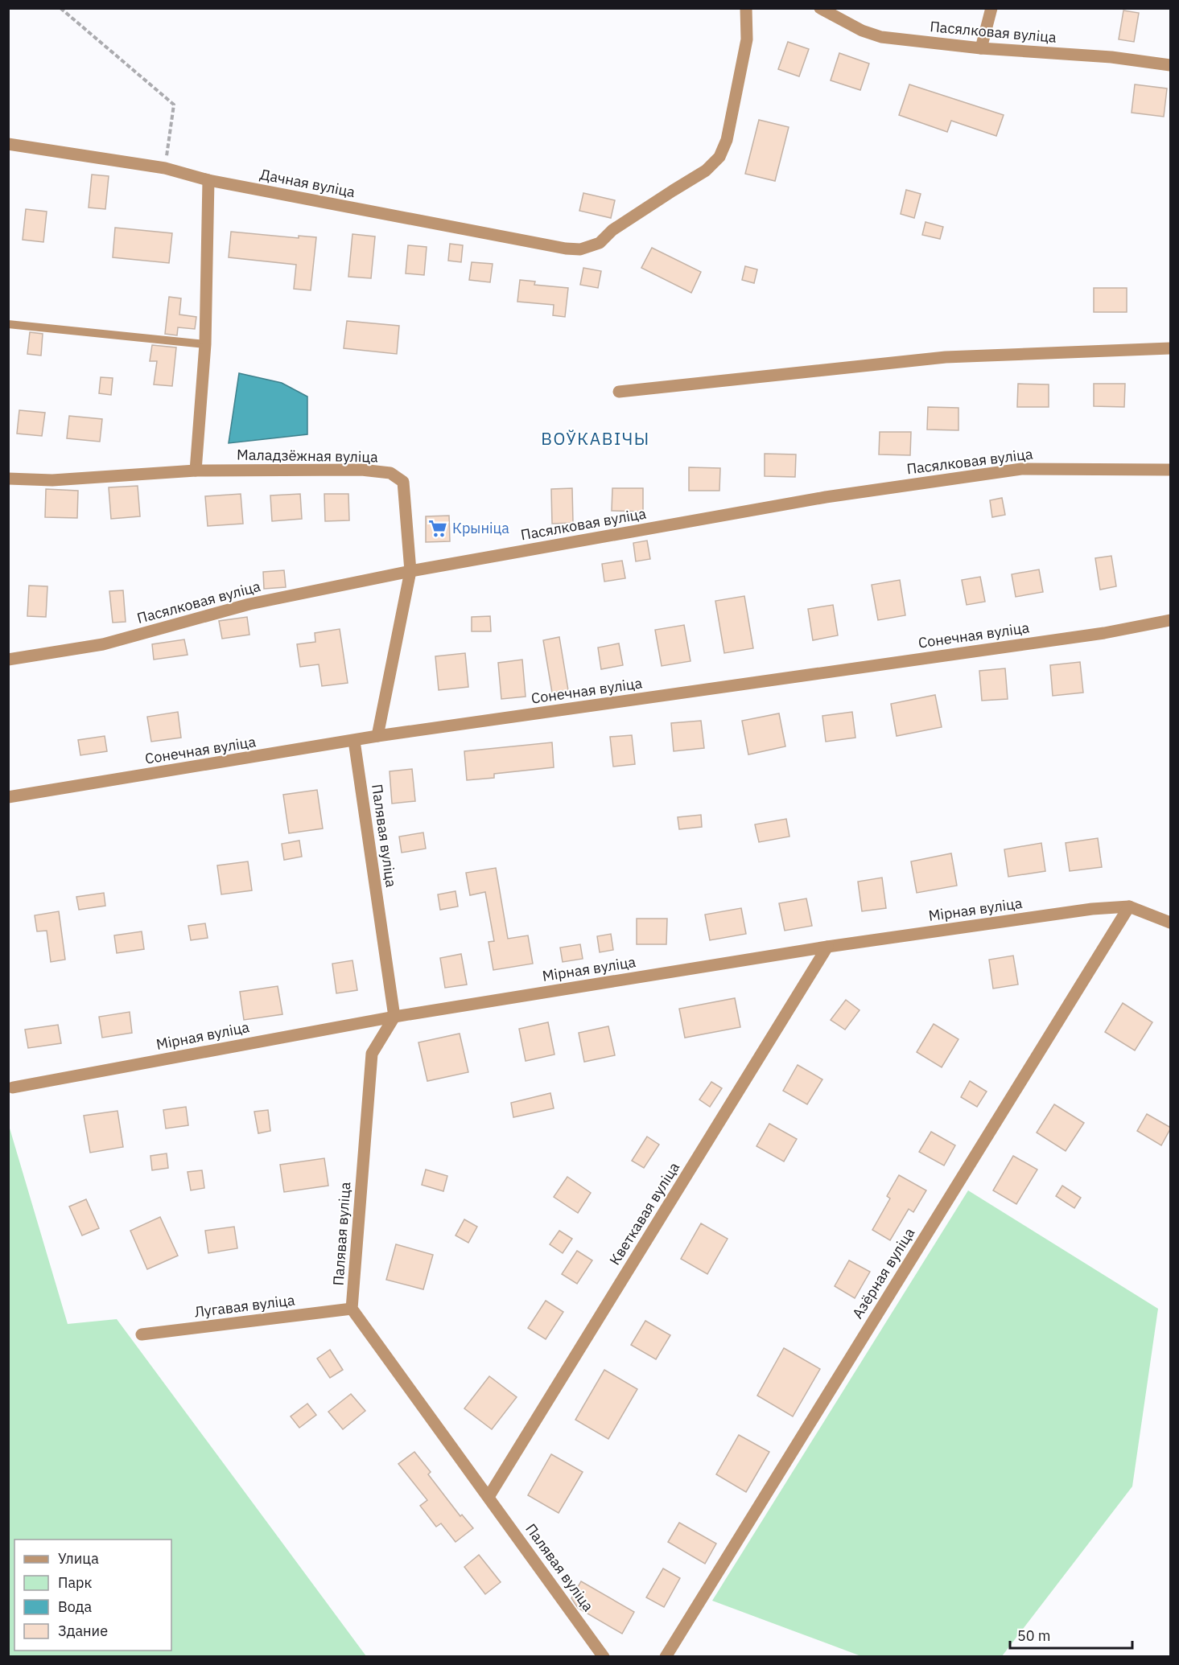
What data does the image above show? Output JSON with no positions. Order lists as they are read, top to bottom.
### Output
{
  "streets": {
    "street": [
      "Пасялковая вуліца",
      "Дачная вуліца",
      "Маладзёжная вуліца",
      "Сонечная вуліца",
      "Палявая вуліца",
      "Мірная вуліца",
      "Кветкавая вуліца",
      "Азёрная вуліца",
      "Лугавая вуліца"
    ]
  },
  "crossings": [
    ["Пасялковая вуліца", "Маладзёжная вуліца"],
    ["Маладзёжная вуліца", "Сонечная вуліца"],
    ["Сонечная вуліца", "Палявая вуліца"],
    ["Палявая вуліца", "Мірная вуліца"],
    ["Палявая вуліца", "Кветкавая вуліца"],
    ["Палявая вуліца", "Лугавая вуліца"],
    ["Мірная вуліца", "Кветкавая вуліца"],
    ["Мірная вуліца", "Азёрная вуліца"]
  ],
  "districts": ["ВОЎКАВІЧЫ"],
  "places": {
    "supermarket": ["Крыніца"]
  },
  "legend": [
    "Улица",
    "Парк",
    "Вода",
    "Здание"
  ],
  "scale_bar": "50 m"
}
